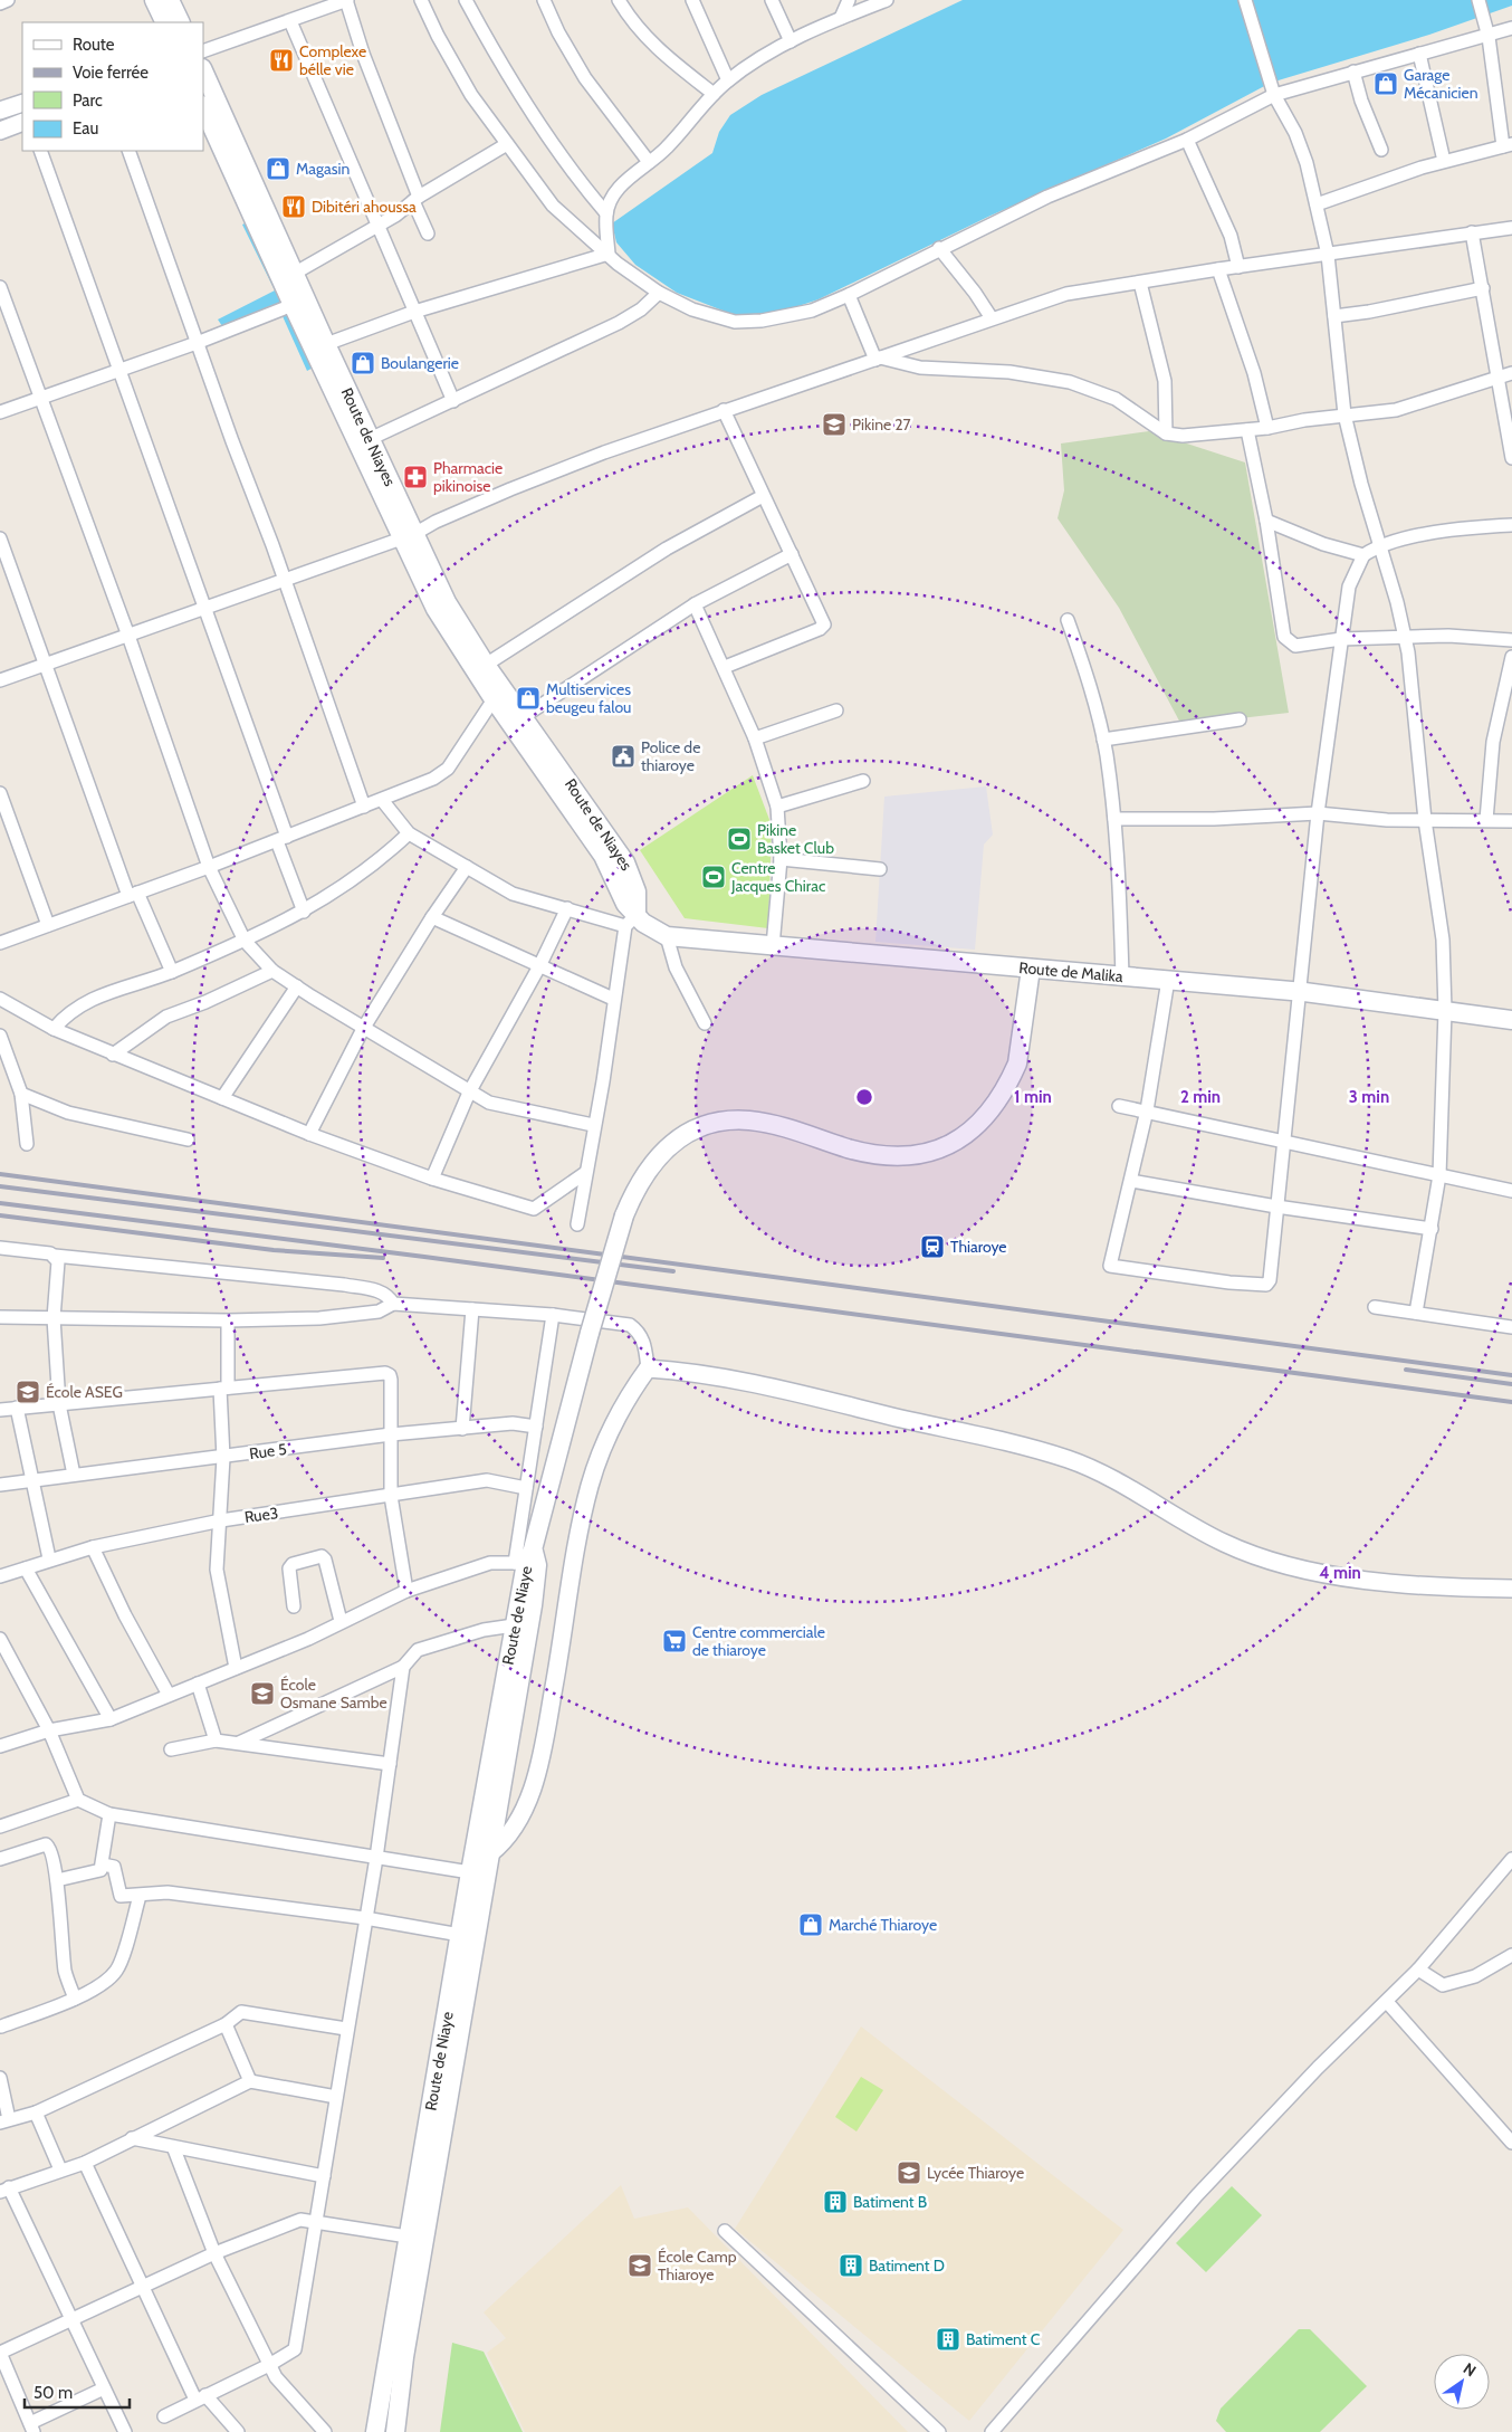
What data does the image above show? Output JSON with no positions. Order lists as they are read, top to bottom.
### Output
{
  "streets": {
    "main road": ["Route de Niayes", "Route de Malika", "Route de Niaye"],
    "street": ["Rue 5", "Rue3"]
  },
  "crossings": [
    ["Route de Niayes", "Route de Malika"]
  ],
  "places": {
    "restaurant": ["Complexe bélle vie", "Dibitéri ahoussa"],
    "shop": [
      "Garage Mécanicien",
      "Magasin",
      "Boulangerie",
      "Multiservices beugeu falou",
      "Marché Thiaroye"
    ],
    "school or university": [
      "Pikine 27",
      "École ASEG",
      "École Osmane Sambe",
      "Lycée Thiaroye",
      "École Camp Thiaroye"
    ],
    "pharmacy": ["Pharmacie pikinoise"],
    "public building": ["Police de thiaroye"],
    "sports": ["Pikine Basket Club", "Centre Jacques Chirac"],
    "station": ["Thiaroye"],
    "supermarket": ["Centre commerciale de thiaroye"],
    "building": ["Batiment B", "Batiment D", "Batiment C"]
  },
  "legend": [
    "Route",
    "Voie ferrée",
    "Parc",
    "Eau"
  ],
  "scale_bar": "50 m",
  "north": "top right",
  "rings": [
    "1 min",
    "2 min",
    "3 min",
    "4 min"
  ]
}
